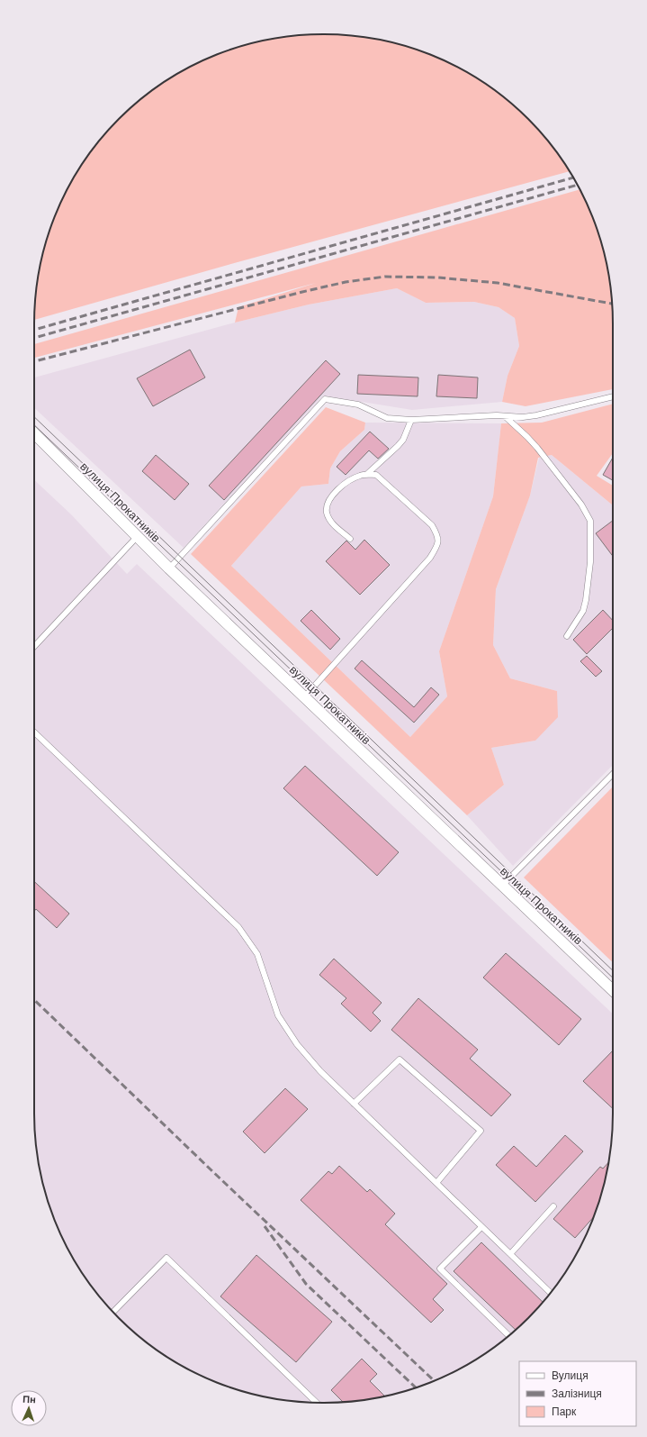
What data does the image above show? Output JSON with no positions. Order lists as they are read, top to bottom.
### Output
{
  "streets": {
    "street": ["вулиця Прокатників"]
  },
  "legend": ["Вулиця", "Залізниця", "Парк"],
  "north": "top"
}
